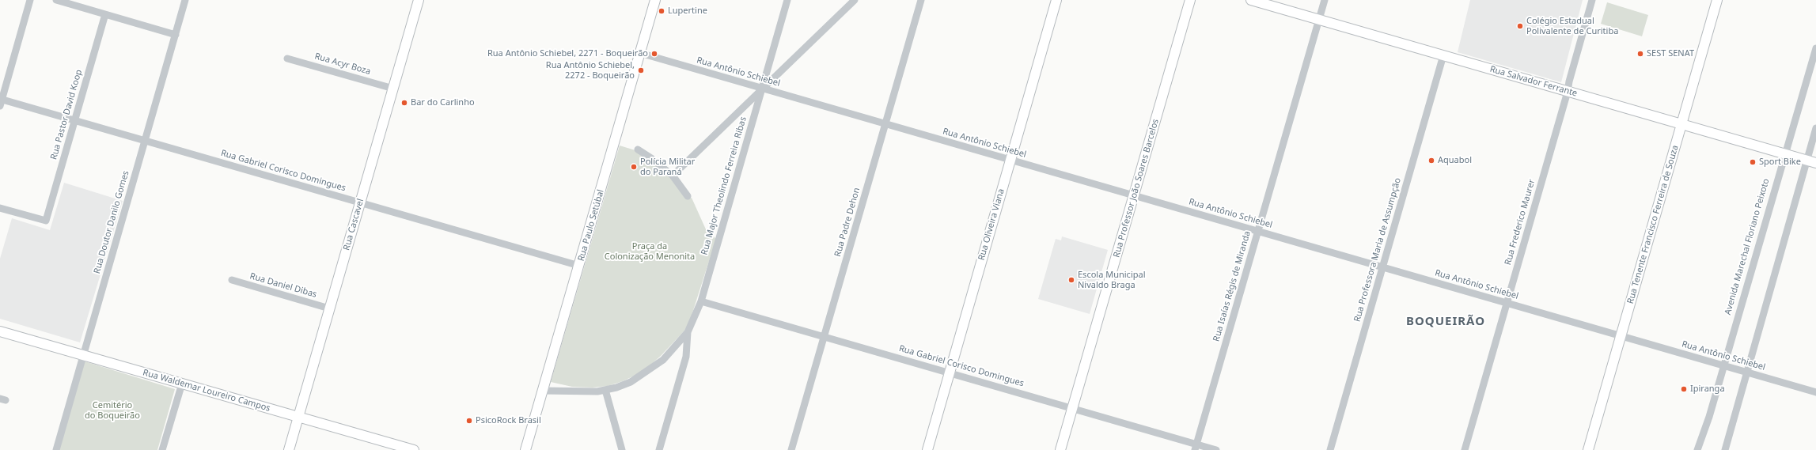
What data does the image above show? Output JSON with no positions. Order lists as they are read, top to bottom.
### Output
{
  "streets": {
    "main road": [
      "Rua Salvador Ferrante",
      "Rua Professor João Soares Barcelos",
      "Rua Cascavel",
      "Rua Oliveira Viana",
      "Rua Tenente Francisco Ferreira de Souza",
      "Rua Paulo Setúbal",
      "Rua Waldemar Loureiro Campos"
    ],
    "street": [
      "Rua Acyr Boza",
      "Rua Antônio Schiebel",
      "Rua Pastor David Koop",
      "Rua Gabriel Corisco Domingues",
      "Rua Major Theolindo Ferreira Ribas",
      "Rua Doutor Danilo Gomes",
      "Rua Padre Dehon",
      "Rua Frederico Maurer",
      "Avenida Marechal Floriano Peixoto",
      "Rua Professora Maria de Assumpção",
      "Rua Daniel Dibas",
      "Rua Isaías Régis de Miranda"
    ]
  },
  "crossings": [
    ["Rua Acyr Boza", "Rua Cascavel"],
    ["Rua Antônio Schiebel", "Rua Major Theolindo Ferreira Ribas"],
    ["Rua Antônio Schiebel", "Rua Professor João Soares Barcelos"],
    ["Rua Antônio Schiebel", "Rua Padre Dehon"],
    ["Rua Antônio Schiebel", "Rua Frederico Maurer"],
    ["Rua Antônio Schiebel", "Rua Oliveira Viana"],
    ["Rua Antônio Schiebel", "Rua Tenente Francisco Ferreira de Souza"],
    ["Rua Antônio Schiebel", "Rua Paulo Setúbal"],
    ["Rua Antônio Schiebel", "Avenida Marechal Floriano Peixoto"],
    ["Rua Antônio Schiebel", "Rua Professora Maria de Assumpção"],
    ["Rua Antônio Schiebel", "Rua Isaías Régis de Miranda"],
    ["Rua Salvador Ferrante", "Rua Frederico Maurer"],
    ["Rua Salvador Ferrante", "Rua Tenente Francisco Ferreira de Souza"],
    ["Rua Salvador Ferrante", "Avenida Marechal Floriano Peixoto"],
    ["Rua Salvador Ferrante", "Rua Professora Maria de Assumpção"],
    ["Rua Salvador Ferrante", "Rua Isaías Régis de Miranda"],
    ["Rua Pastor David Koop", "Rua Gabriel Corisco Domingues"],
    ["Rua Gabriel Corisco Domingues", "Rua Major Theolindo Ferreira Ribas"],
    ["Rua Gabriel Corisco Domingues", "Rua Professor João Soares Barcelos"],
    ["Rua Gabriel Corisco Domingues", "Rua Doutor Danilo Gomes"],
    ["Rua Gabriel Corisco Domingues", "Rua Padre Dehon"],
    ["Rua Gabriel Corisco Domingues", "Rua Cascavel"],
    ["Rua Gabriel Corisco Domingues", "Rua Oliveira Viana"],
    ["Rua Gabriel Corisco Domingues", "Rua Paulo Setúbal"],
    ["Rua Gabriel Corisco Domingues", "Rua Isaías Régis de Miranda"],
    ["Rua Doutor Danilo Gomes", "Rua Waldemar Loureiro Campos"],
    ["Rua Cascavel", "Rua Daniel Dibas"],
    ["Rua Cascavel", "Rua Waldemar Loureiro Campos"]
  ],
  "districts": ["BOQUEIRÃO"],
  "parks": ["Praça da Colonização Menonita", "Cemitério do Boqueirão"],
  "places": [
    "Lupertine",
    "Colégio Estadual Polivalente de Curitiba",
    "Rua Antônio Schiebel, 2271 - Boqueirão",
    "SEST SENAT",
    "Rua Antônio Schiebel, 2272 - Boqueirão",
    "Bar do Carlinho",
    "Aquabol",
    "Sport Bike",
    "Polícia Militar do Paraná",
    "Escola Municipal Nivaldo Braga",
    "Ipiranga",
    "PsicoRock Brasil"
  ]
}
